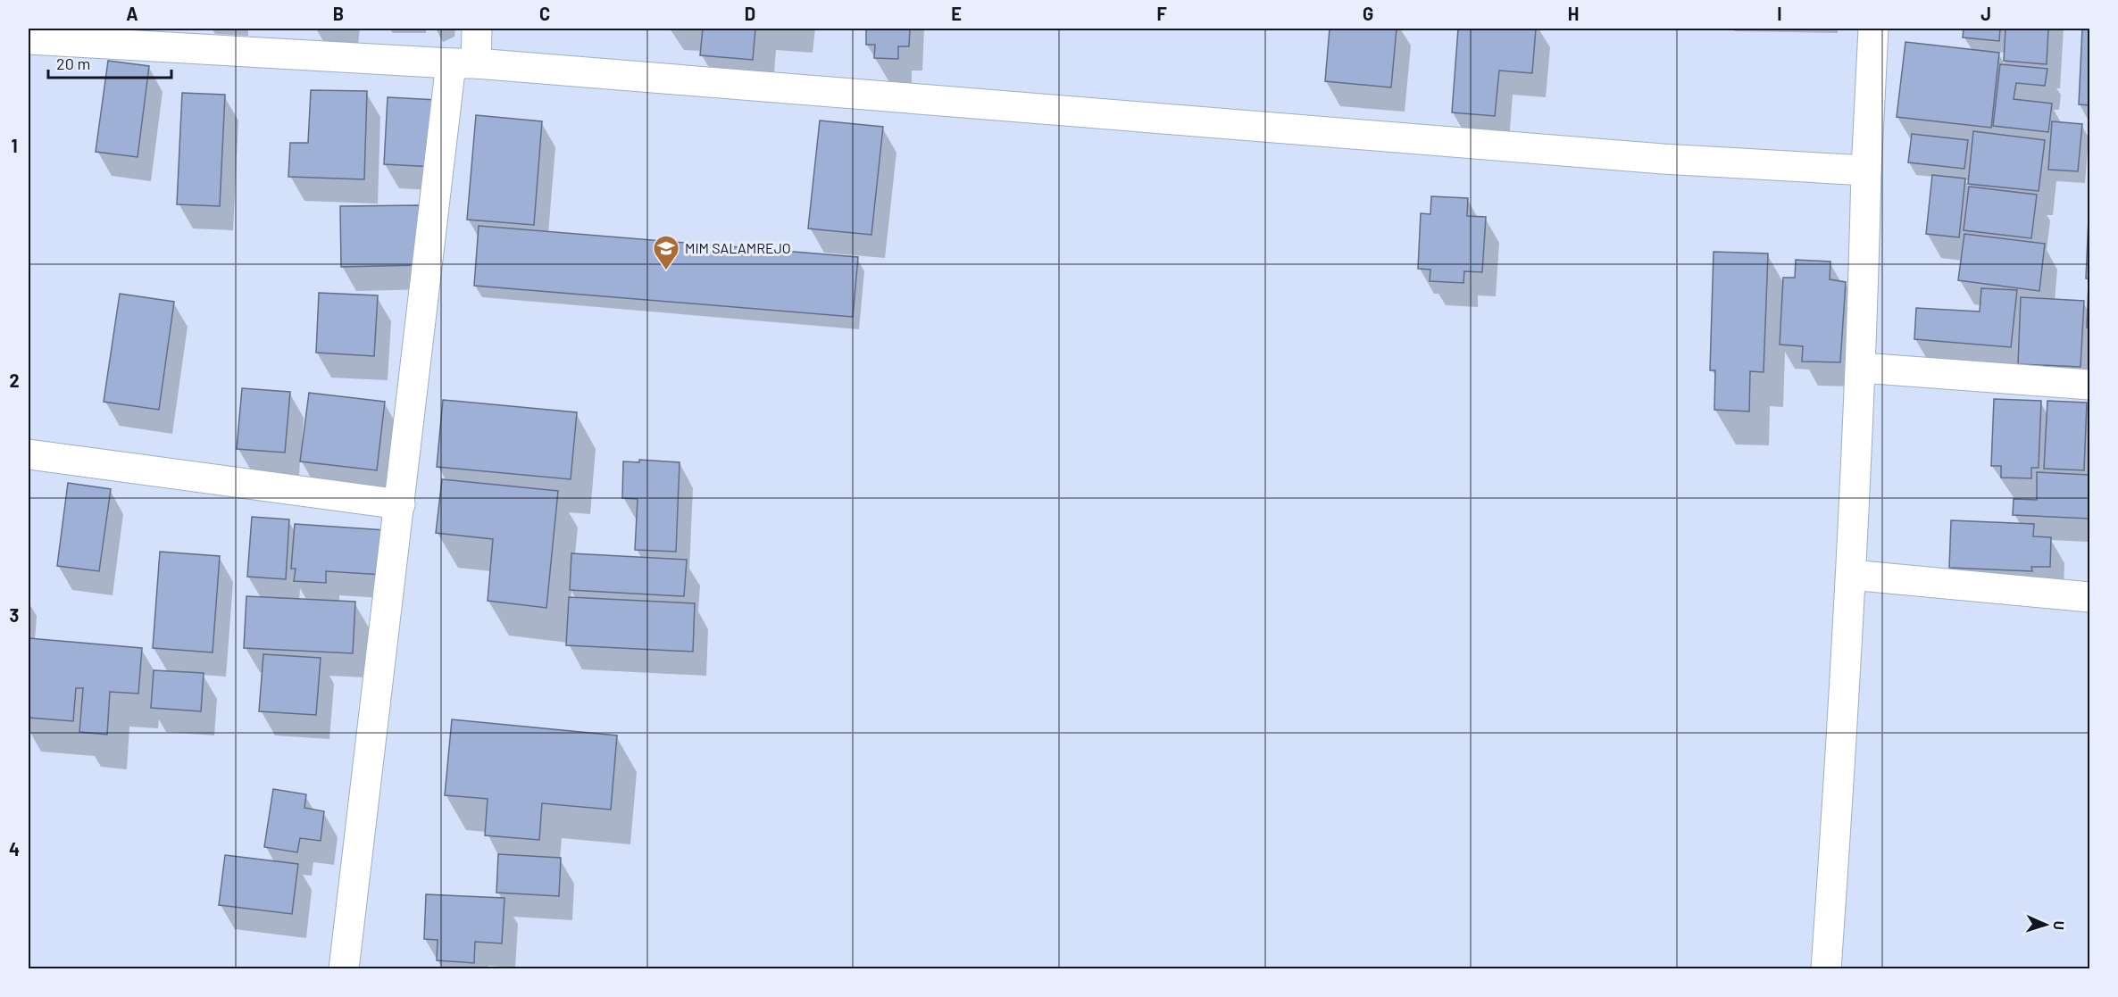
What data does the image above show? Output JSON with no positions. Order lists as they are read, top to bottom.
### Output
{
  "places": {
    "school or university": ["MIM SALAMREJO"]
  },
  "scale_bar": "20 m",
  "north": "right",
  "grid": {
    "columns": [
      "A",
      "B",
      "C",
      "D",
      "E",
      "F",
      "G",
      "H",
      "I",
      "J"
    ],
    "rows": [
      "1",
      "2",
      "3",
      "4"
    ]
  }
}
